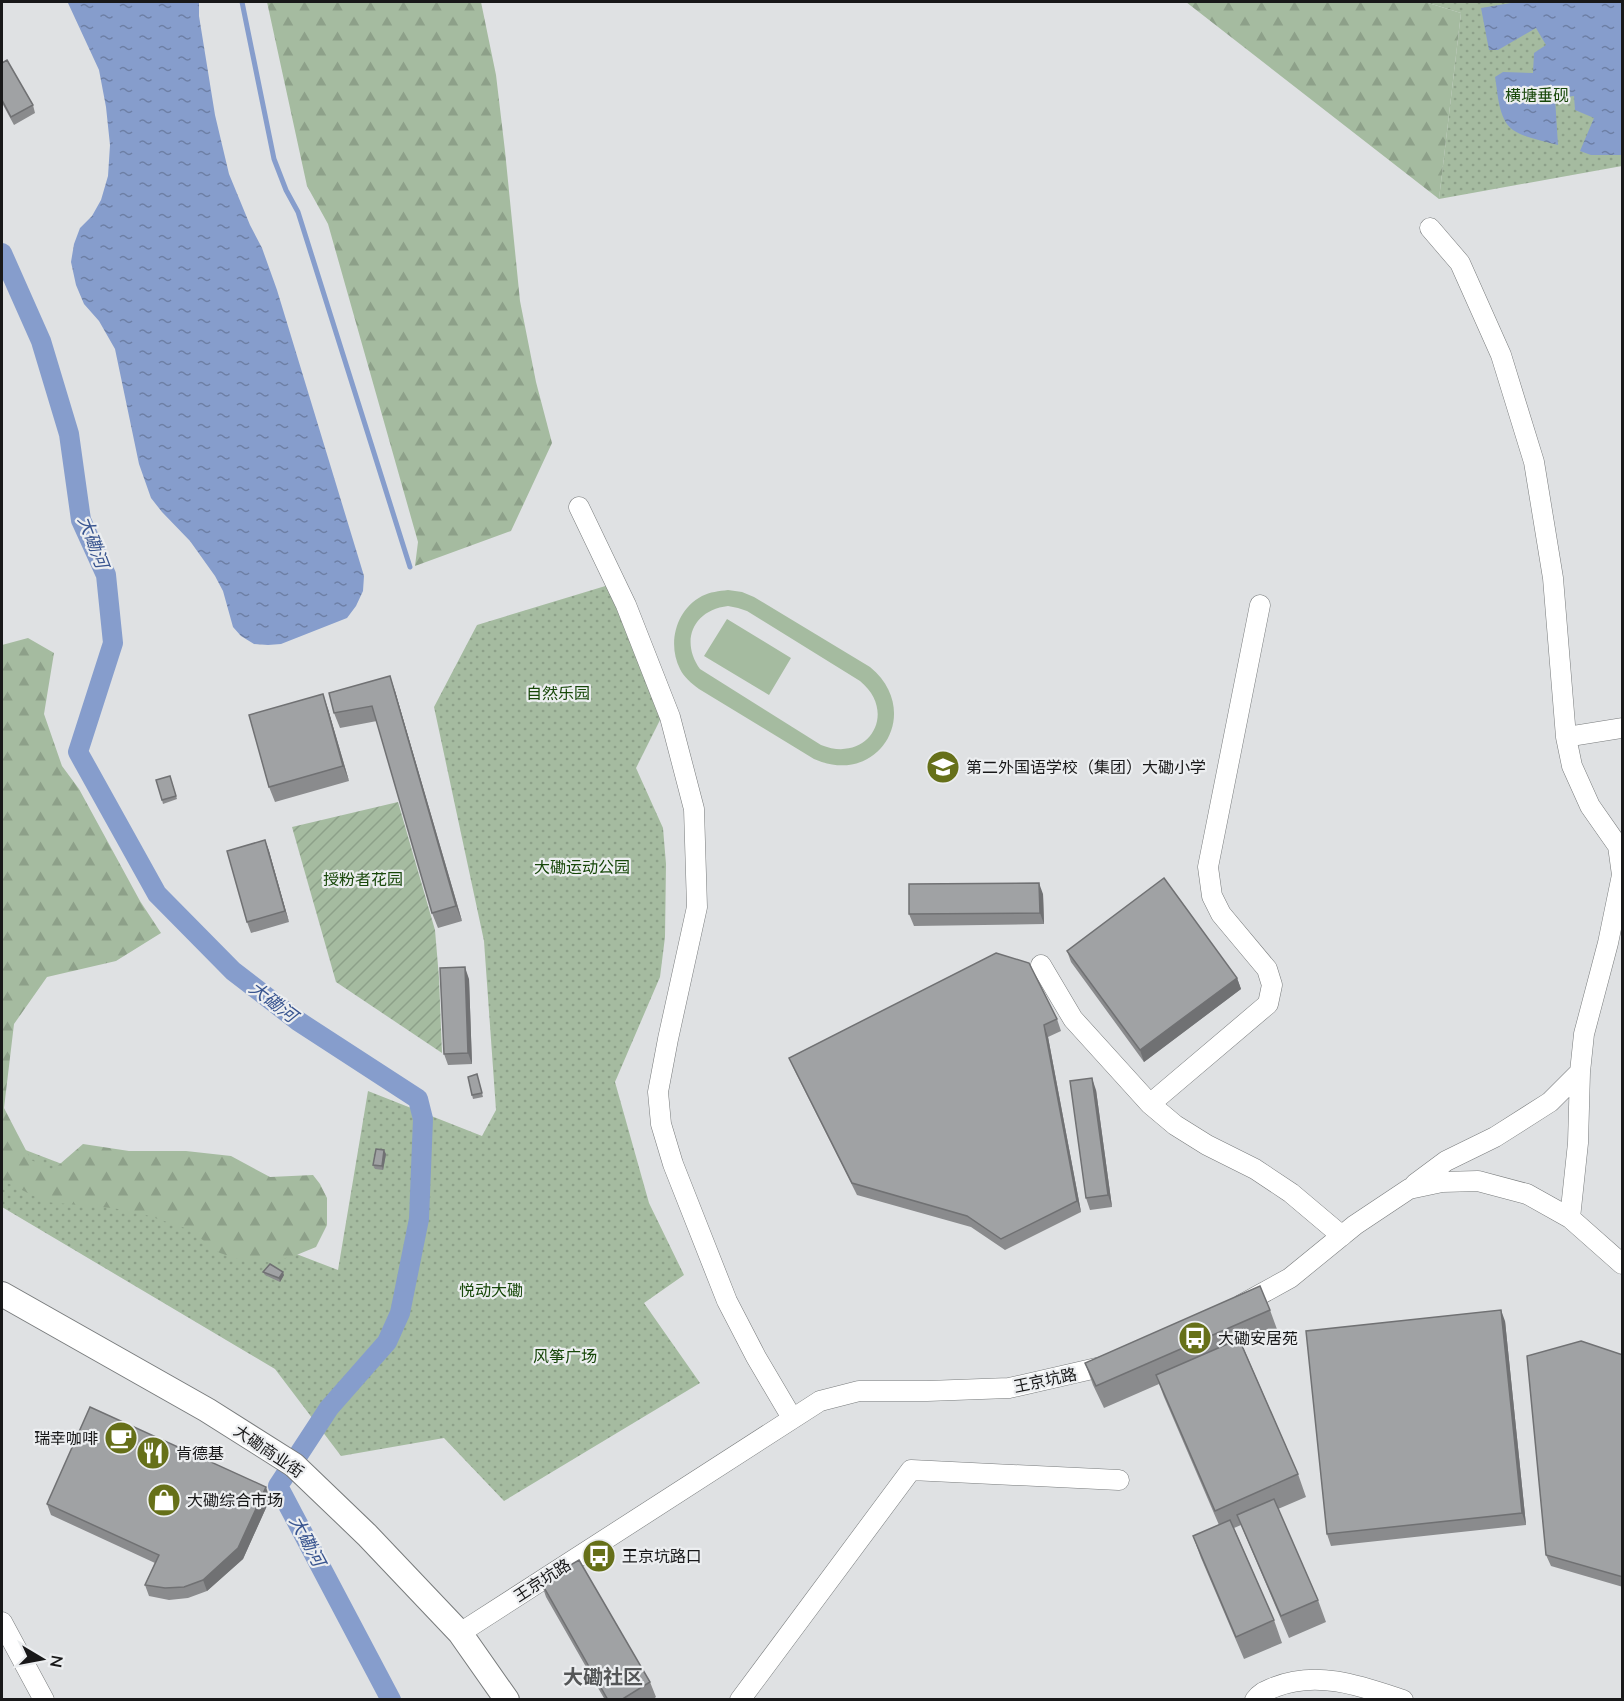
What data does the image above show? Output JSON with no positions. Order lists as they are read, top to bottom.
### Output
{
  "streets": {
    "street": ["王京坑路", "大磡商业街"]
  },
  "crossings": [
    ["王京坑路", "大磡商业街"]
  ],
  "districts": ["大磡社区"],
  "water": ["大磡河"],
  "parks": [
    "横塘垂砚",
    "自然乐园",
    "大磡运动公园",
    "授粉者花园",
    "悦动大磡",
    "风筝广场"
  ],
  "places": {
    "school or university": ["第二外国语学校（集团）大磡小学"],
    "bus stop": ["大磡安居苑", "王京坑路口"],
    "cafe": ["瑞幸咖啡"],
    "restaurant": ["肯德基"],
    "shop": ["大磡综合市场"]
  },
  "north": "right"
}
